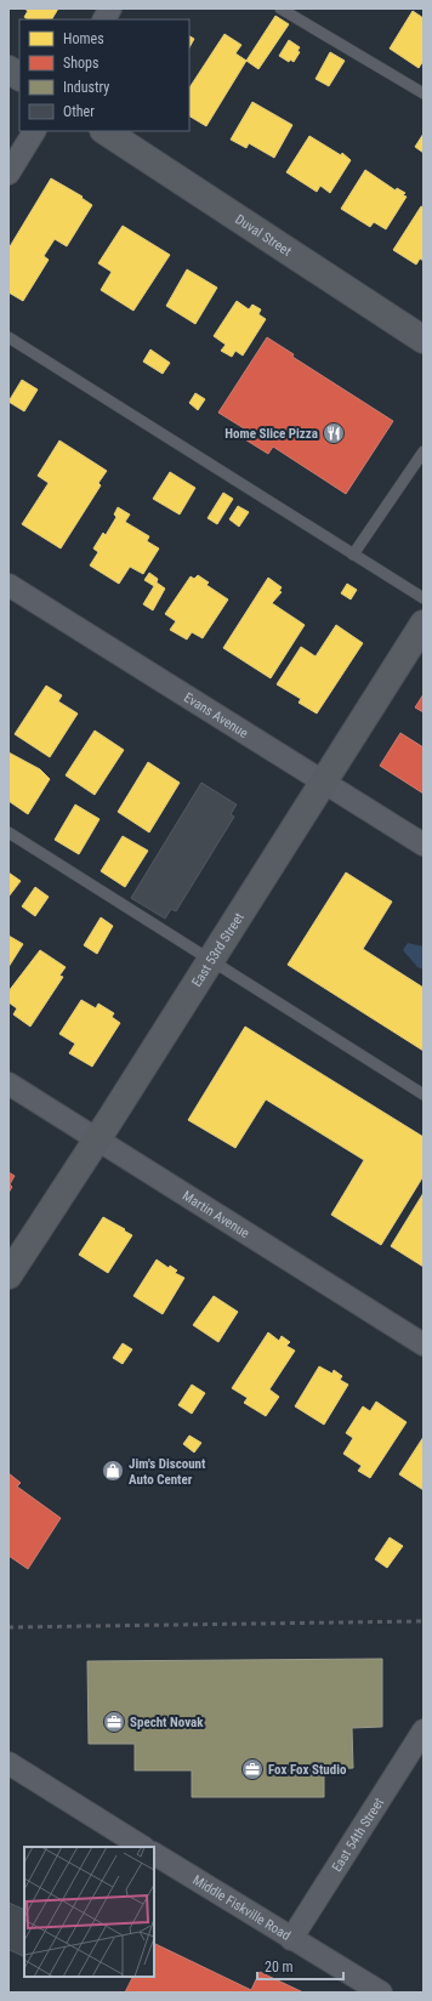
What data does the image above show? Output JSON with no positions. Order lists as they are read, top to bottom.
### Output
{
  "streets": {
    "street": [
      "Duval Street",
      "Evans Avenue",
      "East 53rd Street",
      "Martin Avenue",
      "East 54th Street",
      "Middle Fiskville Road"
    ]
  },
  "crossings": [
    ["Evans Avenue", "East 53rd Street"],
    ["East 53rd Street", "Martin Avenue"],
    ["East 54th Street", "Middle Fiskville Road"]
  ],
  "places": {
    "restaurant": ["Home Slice Pizza"],
    "shop": ["Jim's Discount Auto Center"],
    "office": ["Specht Novak", "Fox Fox Studio"]
  },
  "legend": [
    "Homes",
    "Shops",
    "Industry",
    "Other"
  ],
  "scale_bar": "20 m"
}
